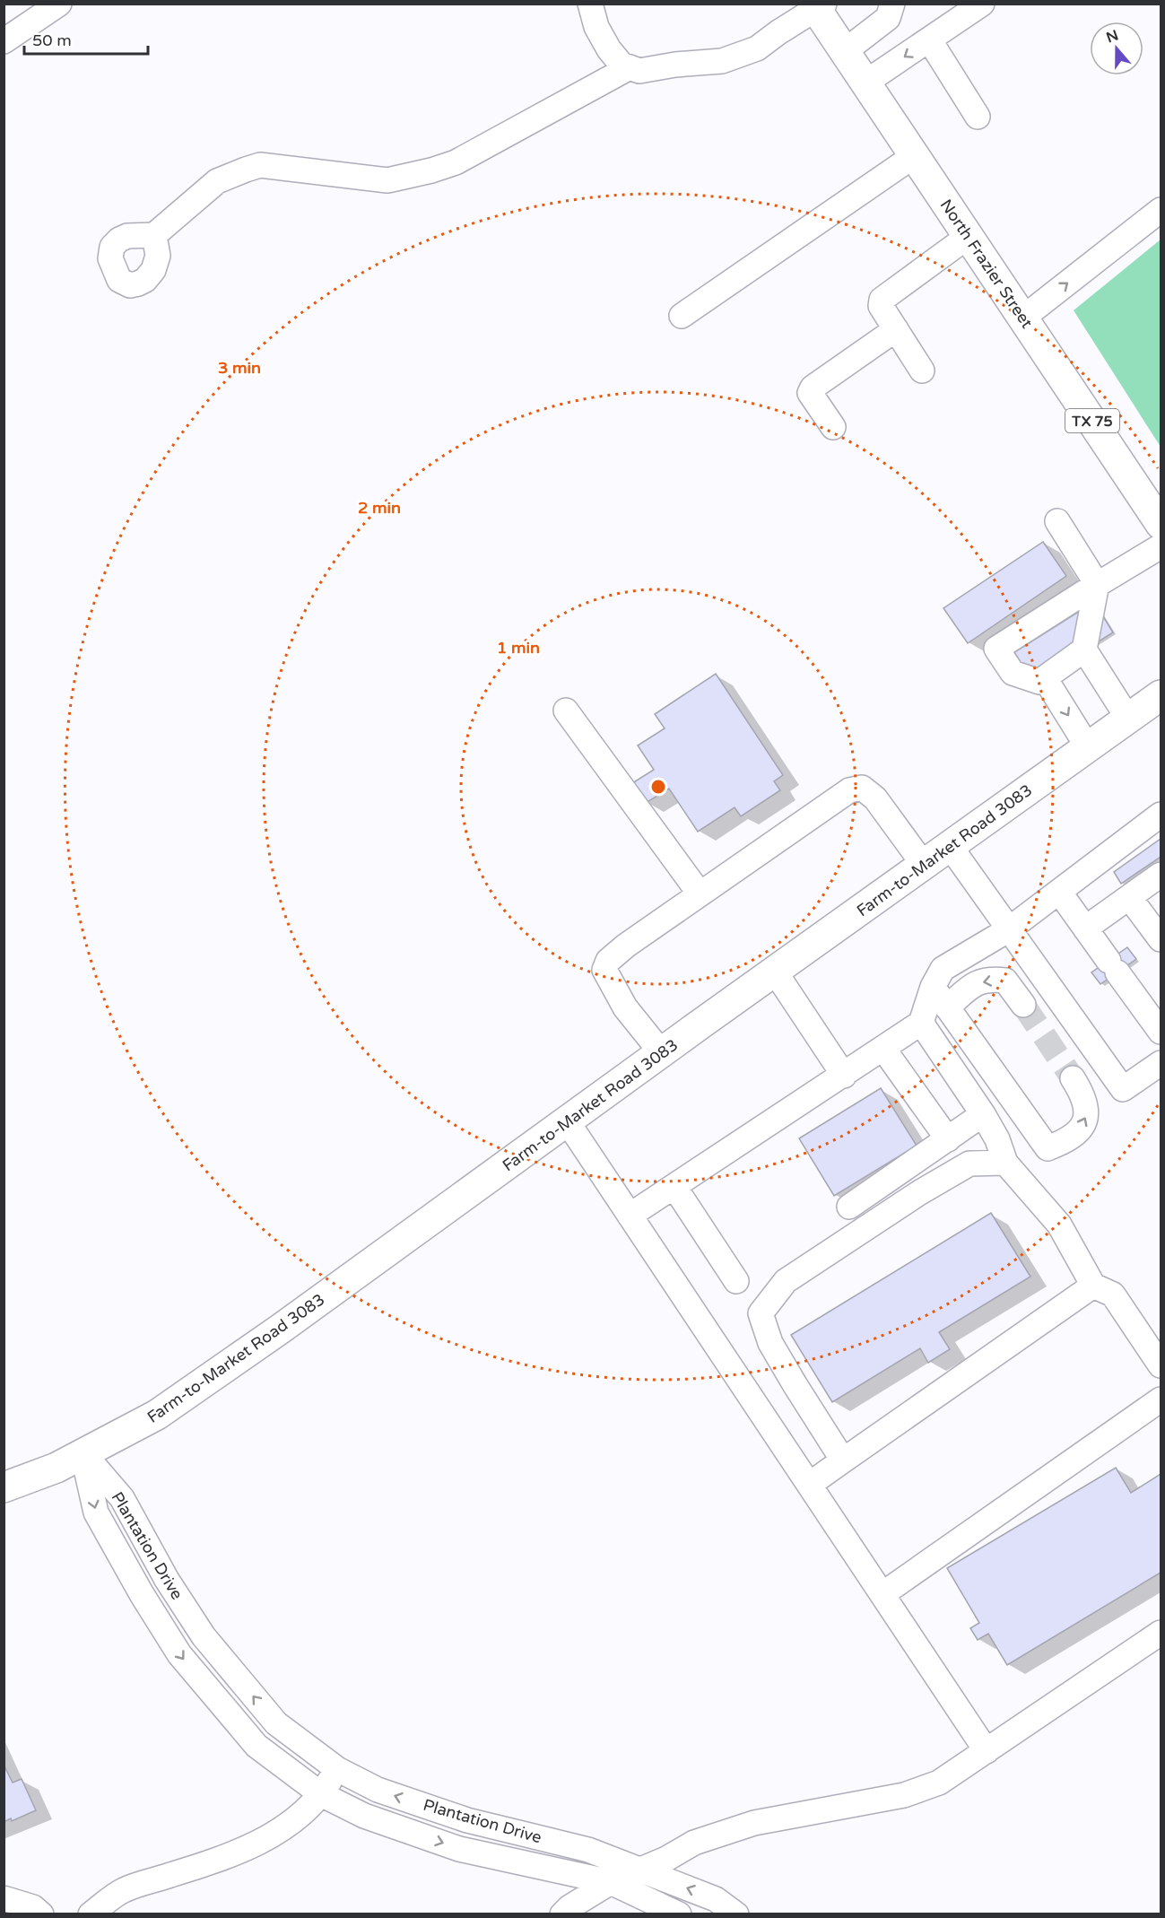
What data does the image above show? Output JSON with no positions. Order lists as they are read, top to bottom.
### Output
{
  "streets": {
    "main road": ["North Frazier Street", "TX 75", "Farm-to-Market Road 3083"],
    "street": ["Plantation Drive"]
  },
  "crossings": [
    ["Farm-to-Market Road 3083", "Plantation Drive"]
  ],
  "scale_bar": "50 m",
  "north": "top",
  "rings": ["3 min", "2 min", "1 min"]
}
